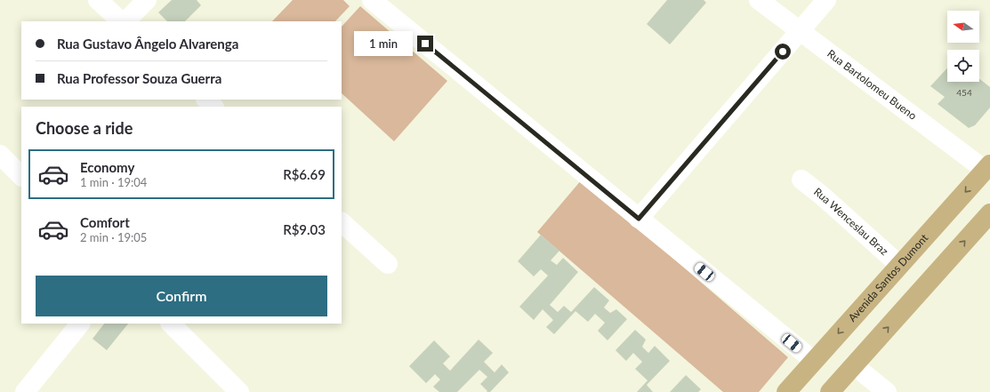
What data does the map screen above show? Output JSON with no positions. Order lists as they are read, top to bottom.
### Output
{
  "streets": {
    "main road": ["Avenida Santos Dumont"],
    "street": ["Rua Bartolomeu Bueno", "Rua Wenceslau Braz"]
  },
  "crossings": [
    ["Rua Bartolomeu Bueno", "Avenida Santos Dumont"],
    ["Rua Wenceslau Braz", "Avenida Santos Dumont"]
  ],
  "house_numbers": ["454"],
  "north": "left",
  "page": {
    "banner": ["Rua Gustavo Ângelo Alvarenga", "Rua Professor Souza Guerra"],
    "bubble": "1 min",
    "heading": "Choose a ride",
    "list": [
      {
        "name": "Economy",
        "note": "1 min · 19:04",
        "value": "R$6.69"
      },
      {
        "name": "Comfort",
        "note": "2 min · 19:05",
        "value": "R$9.03"
      }
    ],
    "buttons": "Confirm"
  }
}
